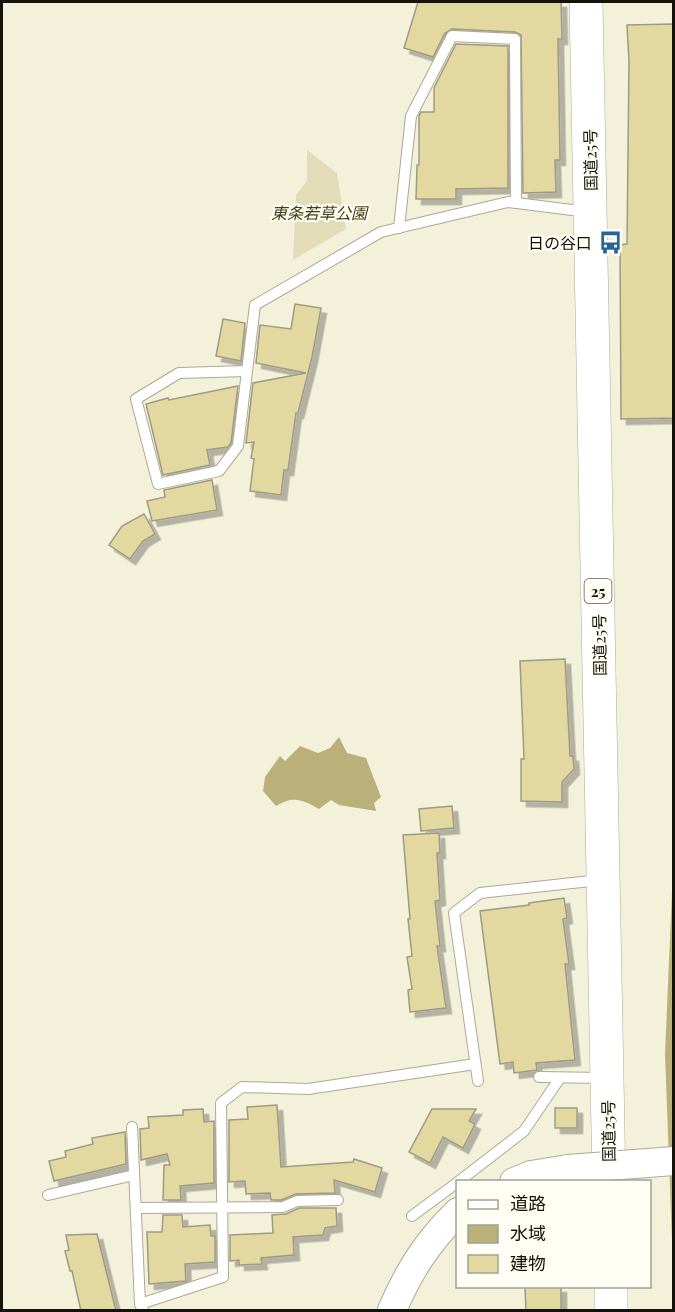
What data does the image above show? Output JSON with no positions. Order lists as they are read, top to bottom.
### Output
{
  "streets": {
    "highway": ["国道25号", "25"]
  },
  "parks": ["東条若草公園"],
  "places": {
    "bus stop": ["日の谷口"]
  },
  "legend": ["道路", "水域", "建物"]
}
